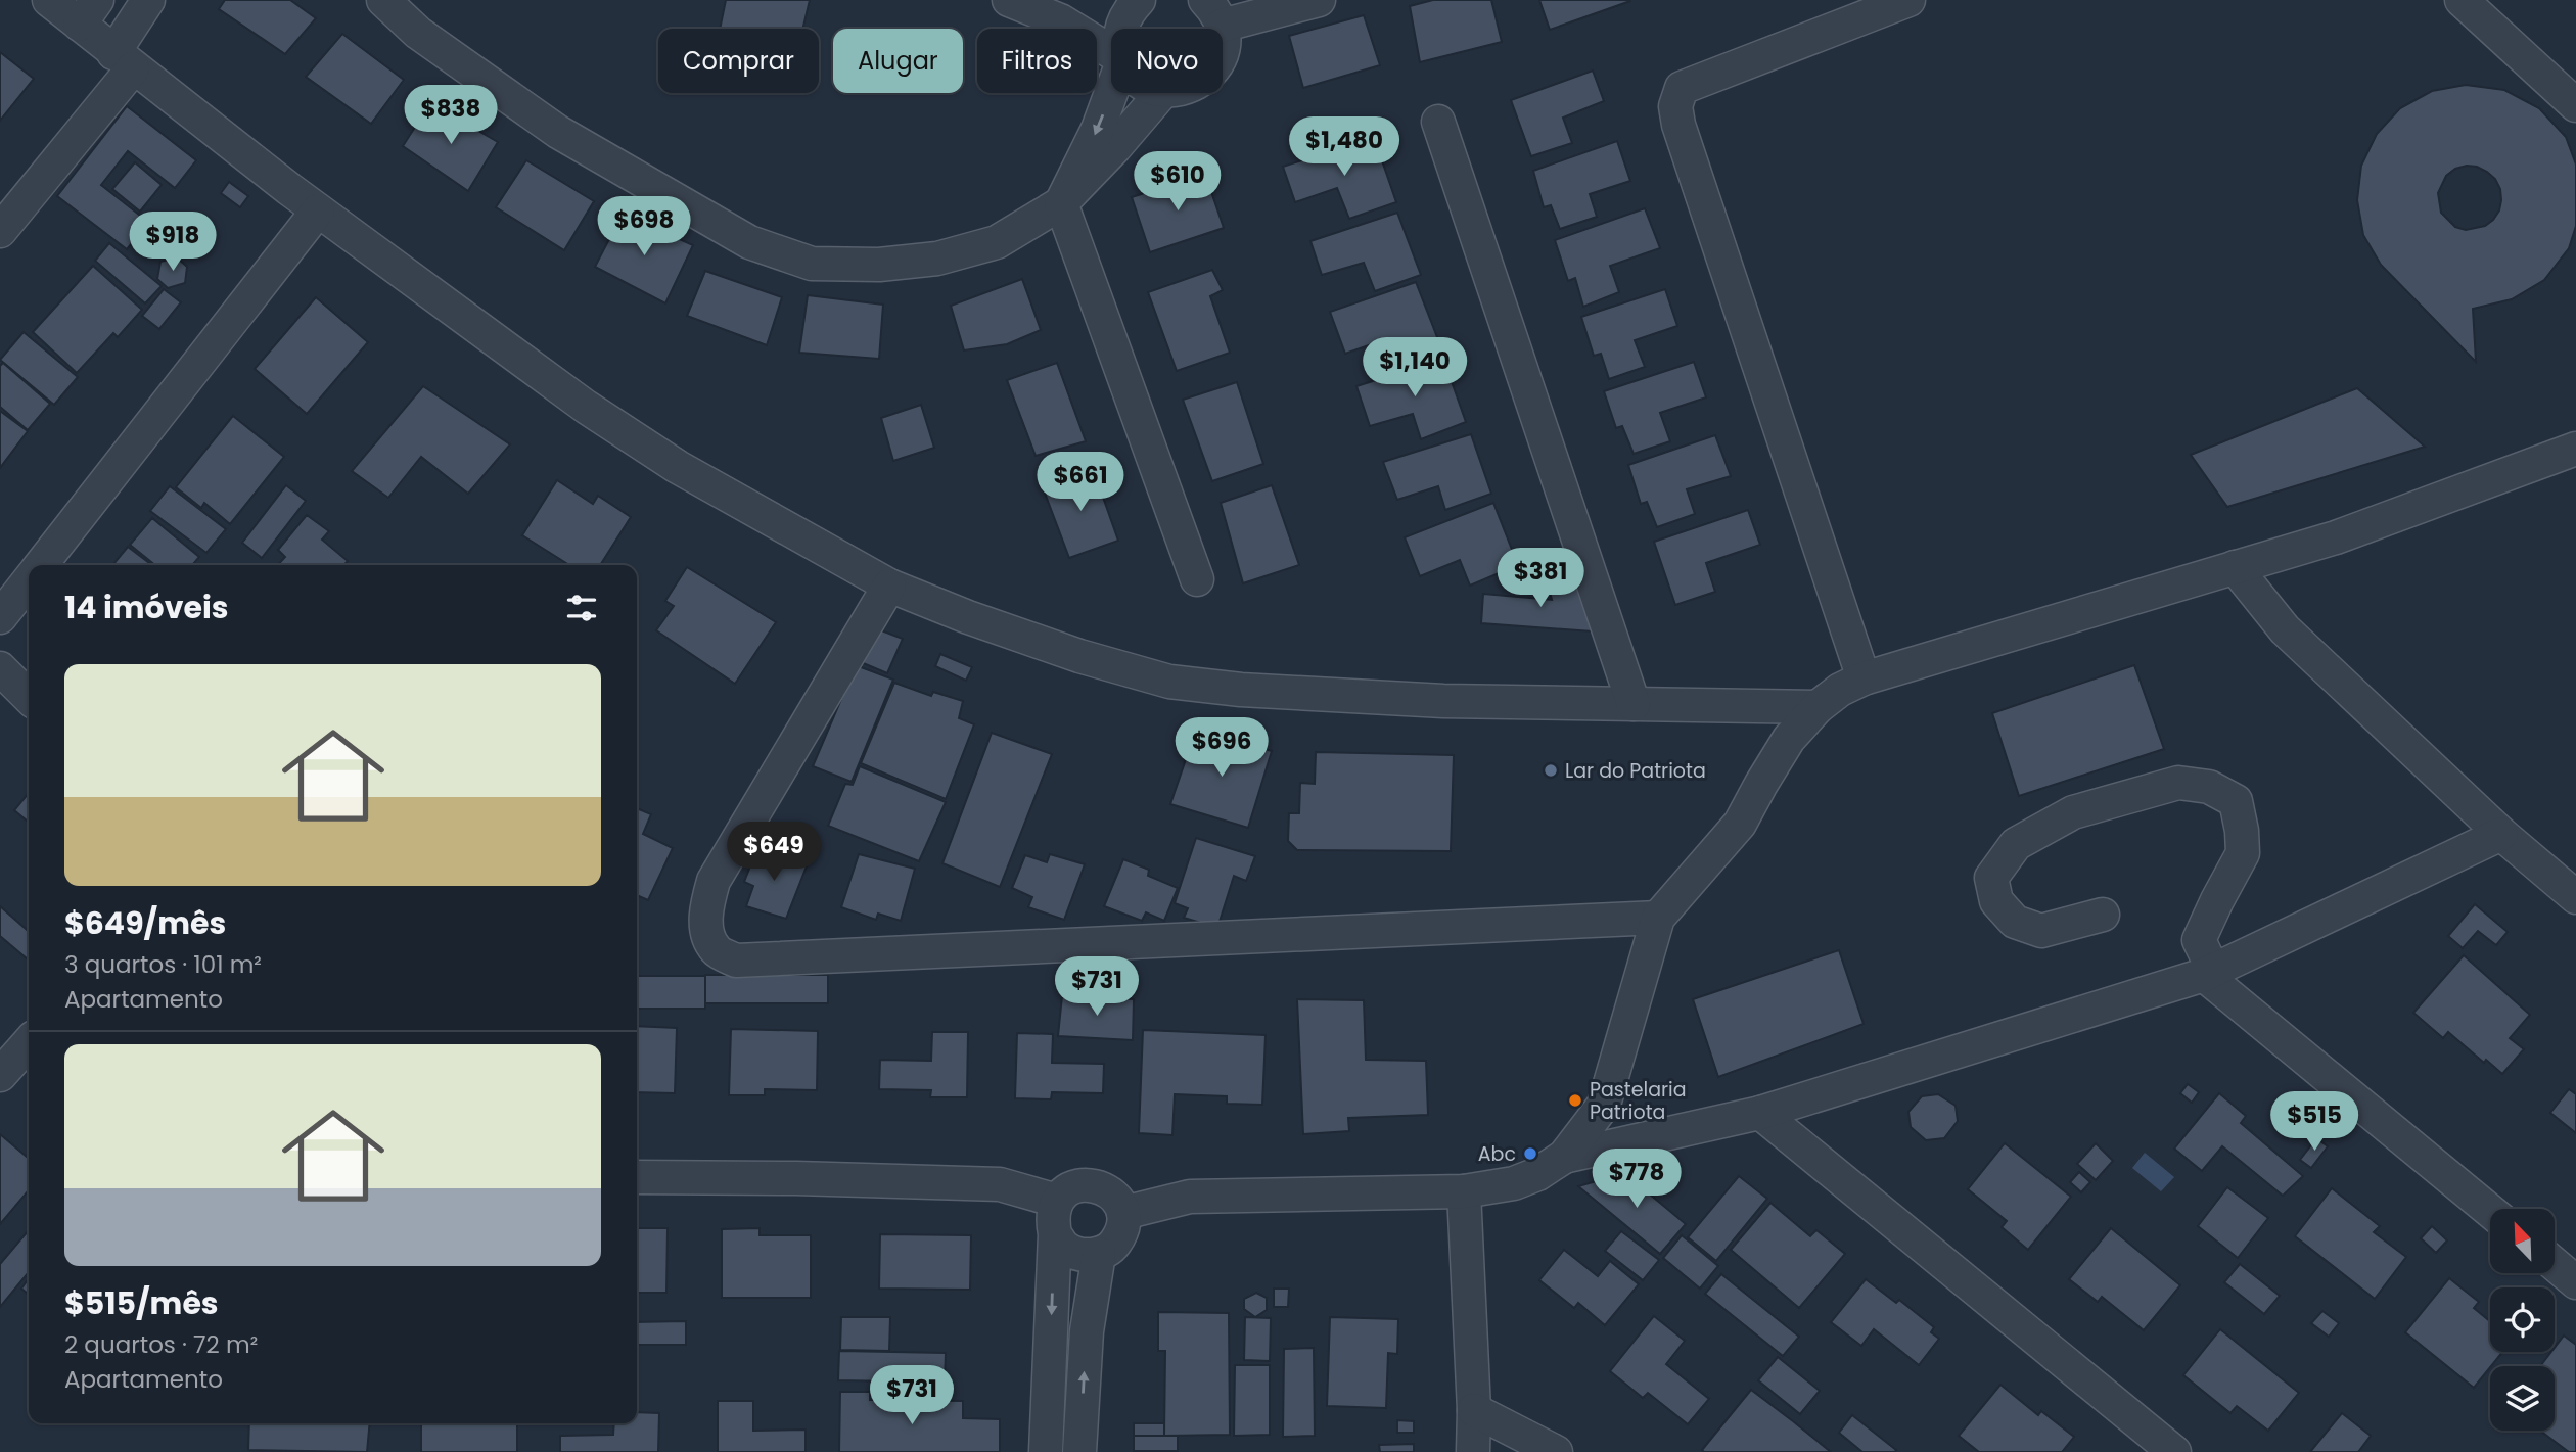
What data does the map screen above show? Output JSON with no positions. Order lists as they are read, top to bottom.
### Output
{
  "places": ["Lar do Patriota", "Pastelaria Patriota", "Abc"],
  "north": "top left",
  "page": {
    "chip": [
      "Comprar",
      "Alugar",
      "Filtros",
      "Novo"
    ],
    "price": [
      "$838",
      "$1,480",
      "$610",
      "$698",
      "$918",
      "$1,140",
      "$661",
      "$381",
      "$696",
      "$649",
      "$731",
      "$515",
      "$778",
      "$731"
    ],
    "heading": "14 imóveis",
    "list": [
      {
        "name": "$649/mês",
        "note": "3 quartos · 101 m² · Apartamento"
      },
      {
        "name": "$515/mês",
        "note": "2 quartos · 72 m² · Apartamento"
      }
    ]
  }
}
